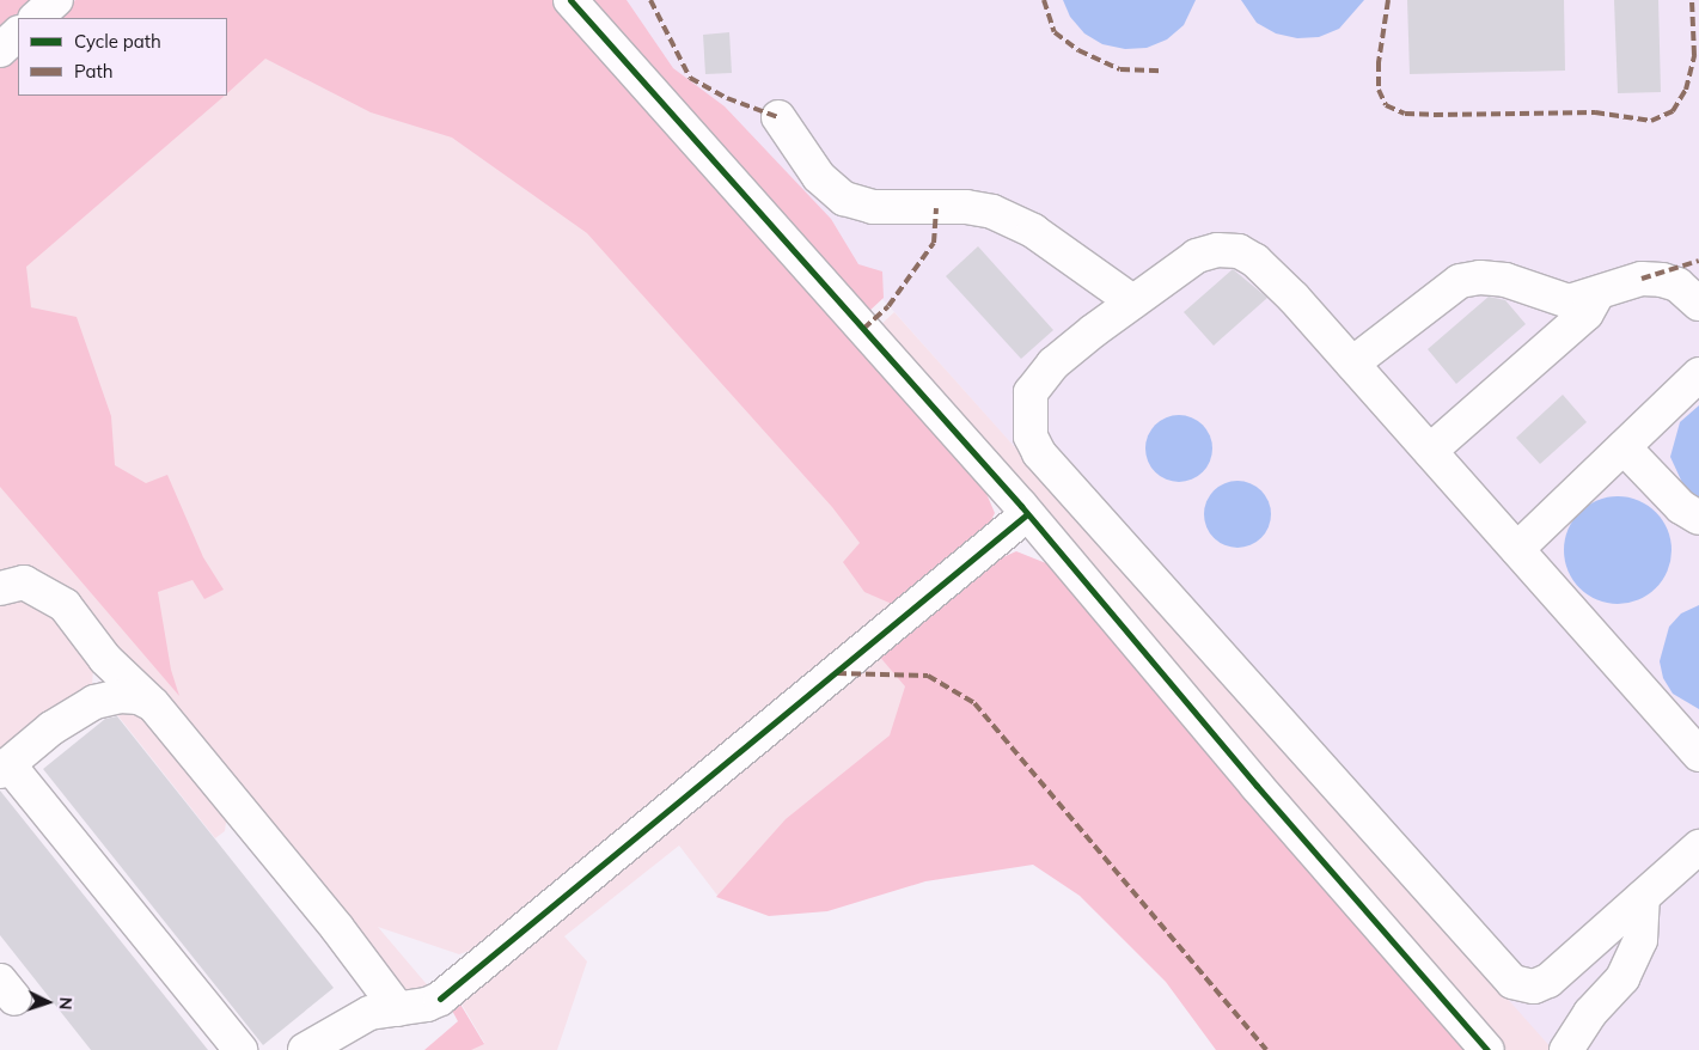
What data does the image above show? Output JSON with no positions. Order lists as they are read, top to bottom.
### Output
{
  "legend": ["Cycle path", "Path"],
  "north": "right"
}
